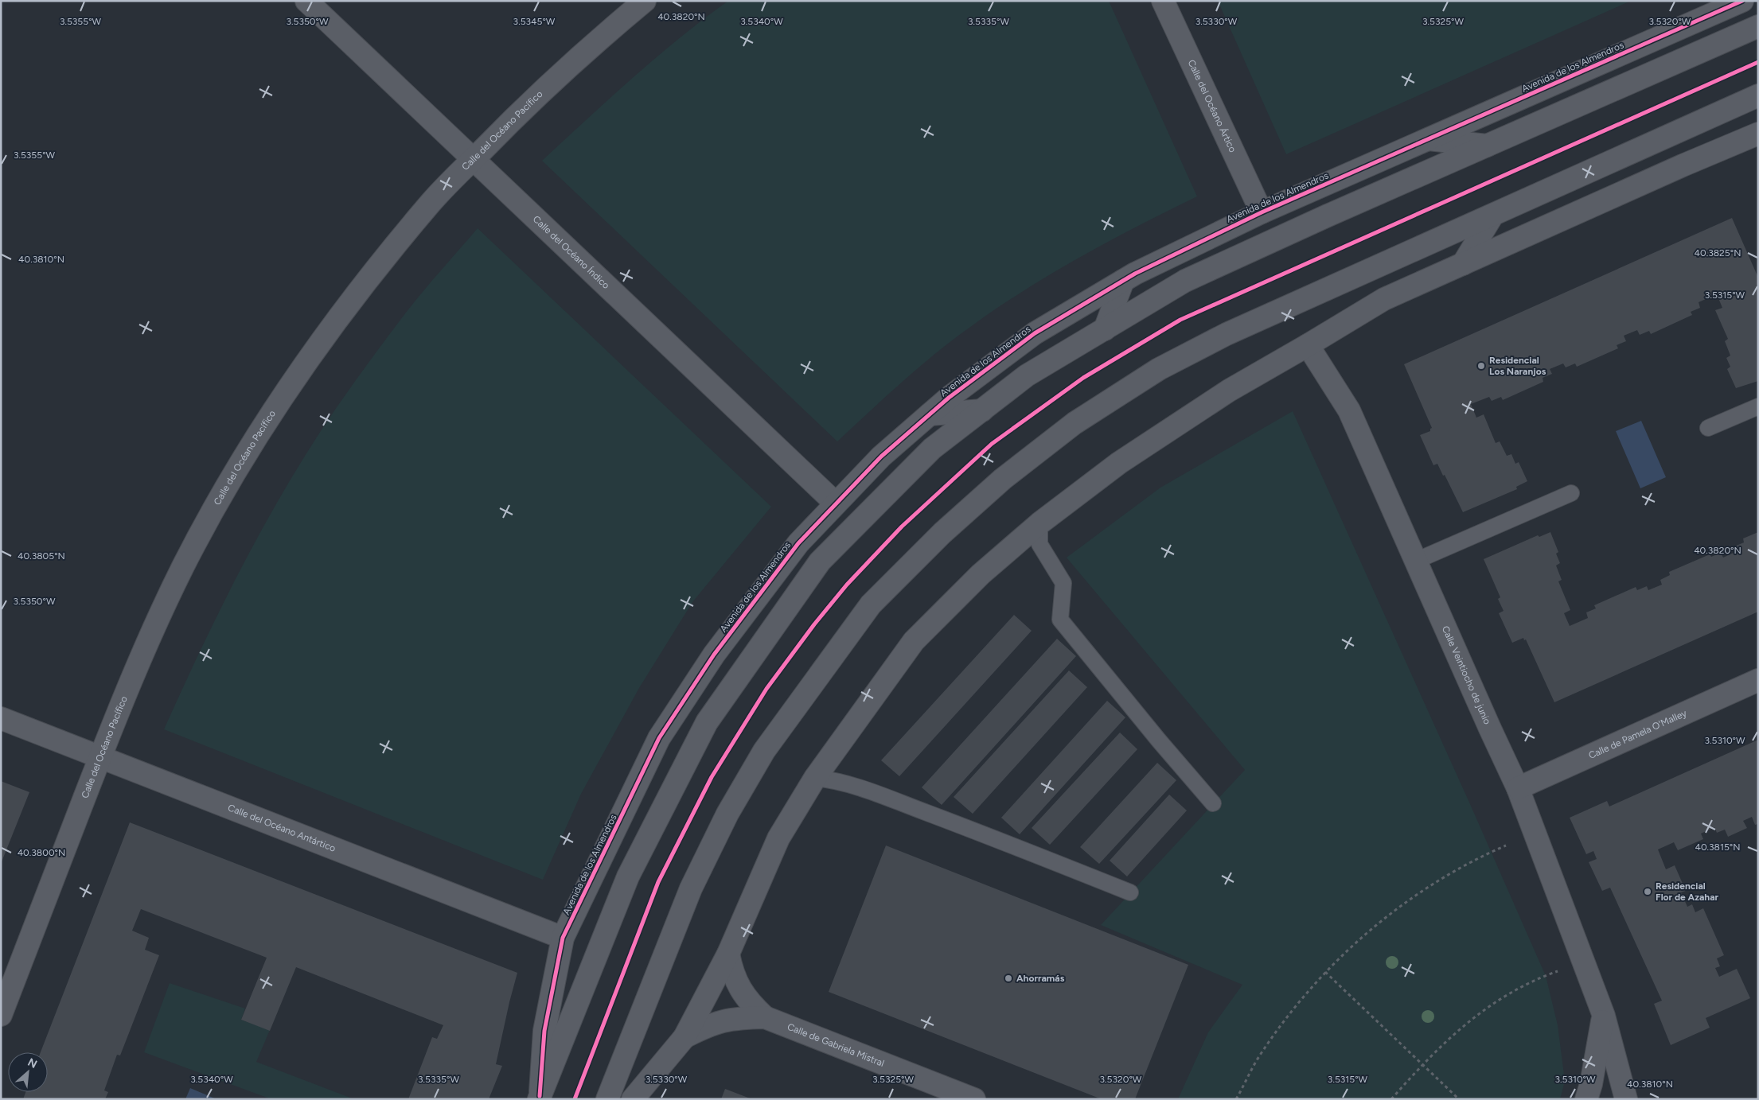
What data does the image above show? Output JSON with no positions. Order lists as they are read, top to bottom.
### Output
{
  "streets": {
    "street": [
      "Avenida de los Almendros",
      "Calle del Océano Ártico",
      "Calle del Océano Pacífico",
      "Calle del Océano Índico",
      "Calle Veintiocho de junio",
      "Calle de Pamela O'Malley",
      "Calle del Océano Antártico",
      "Calle de Gabriela Mistral"
    ]
  },
  "crossings": [
    ["Avenida de los Almendros", "Calle del Océano Ártico"],
    ["Avenida de los Almendros", "Calle del Océano Índico"],
    ["Avenida de los Almendros", "Calle del Océano Antártico"],
    ["Calle del Océano Pacífico", "Calle del Océano Índico"],
    ["Calle del Océano Pacífico", "Calle del Océano Antártico"],
    ["Calle Veintiocho de junio", "Calle de Pamela O'Malley"]
  ],
  "places": ["Residencial Los Naranjos", "Residencial Flor de Azahar", "Ahorramás"],
  "north": "top right",
  "coordinates": [
    "40.3820°N",
    "3.5355°W",
    "3.5350°W",
    "3.5345°W",
    "3.5340°W",
    "3.5335°W",
    "3.5330°W",
    "3.5325°W",
    "3.5320°W",
    "40.3825°N",
    "40.3810°N",
    "3.5315°W",
    "40.3805°N",
    "3.5310°W",
    "40.3815°N",
    "40.3800°N"
  ]
}
